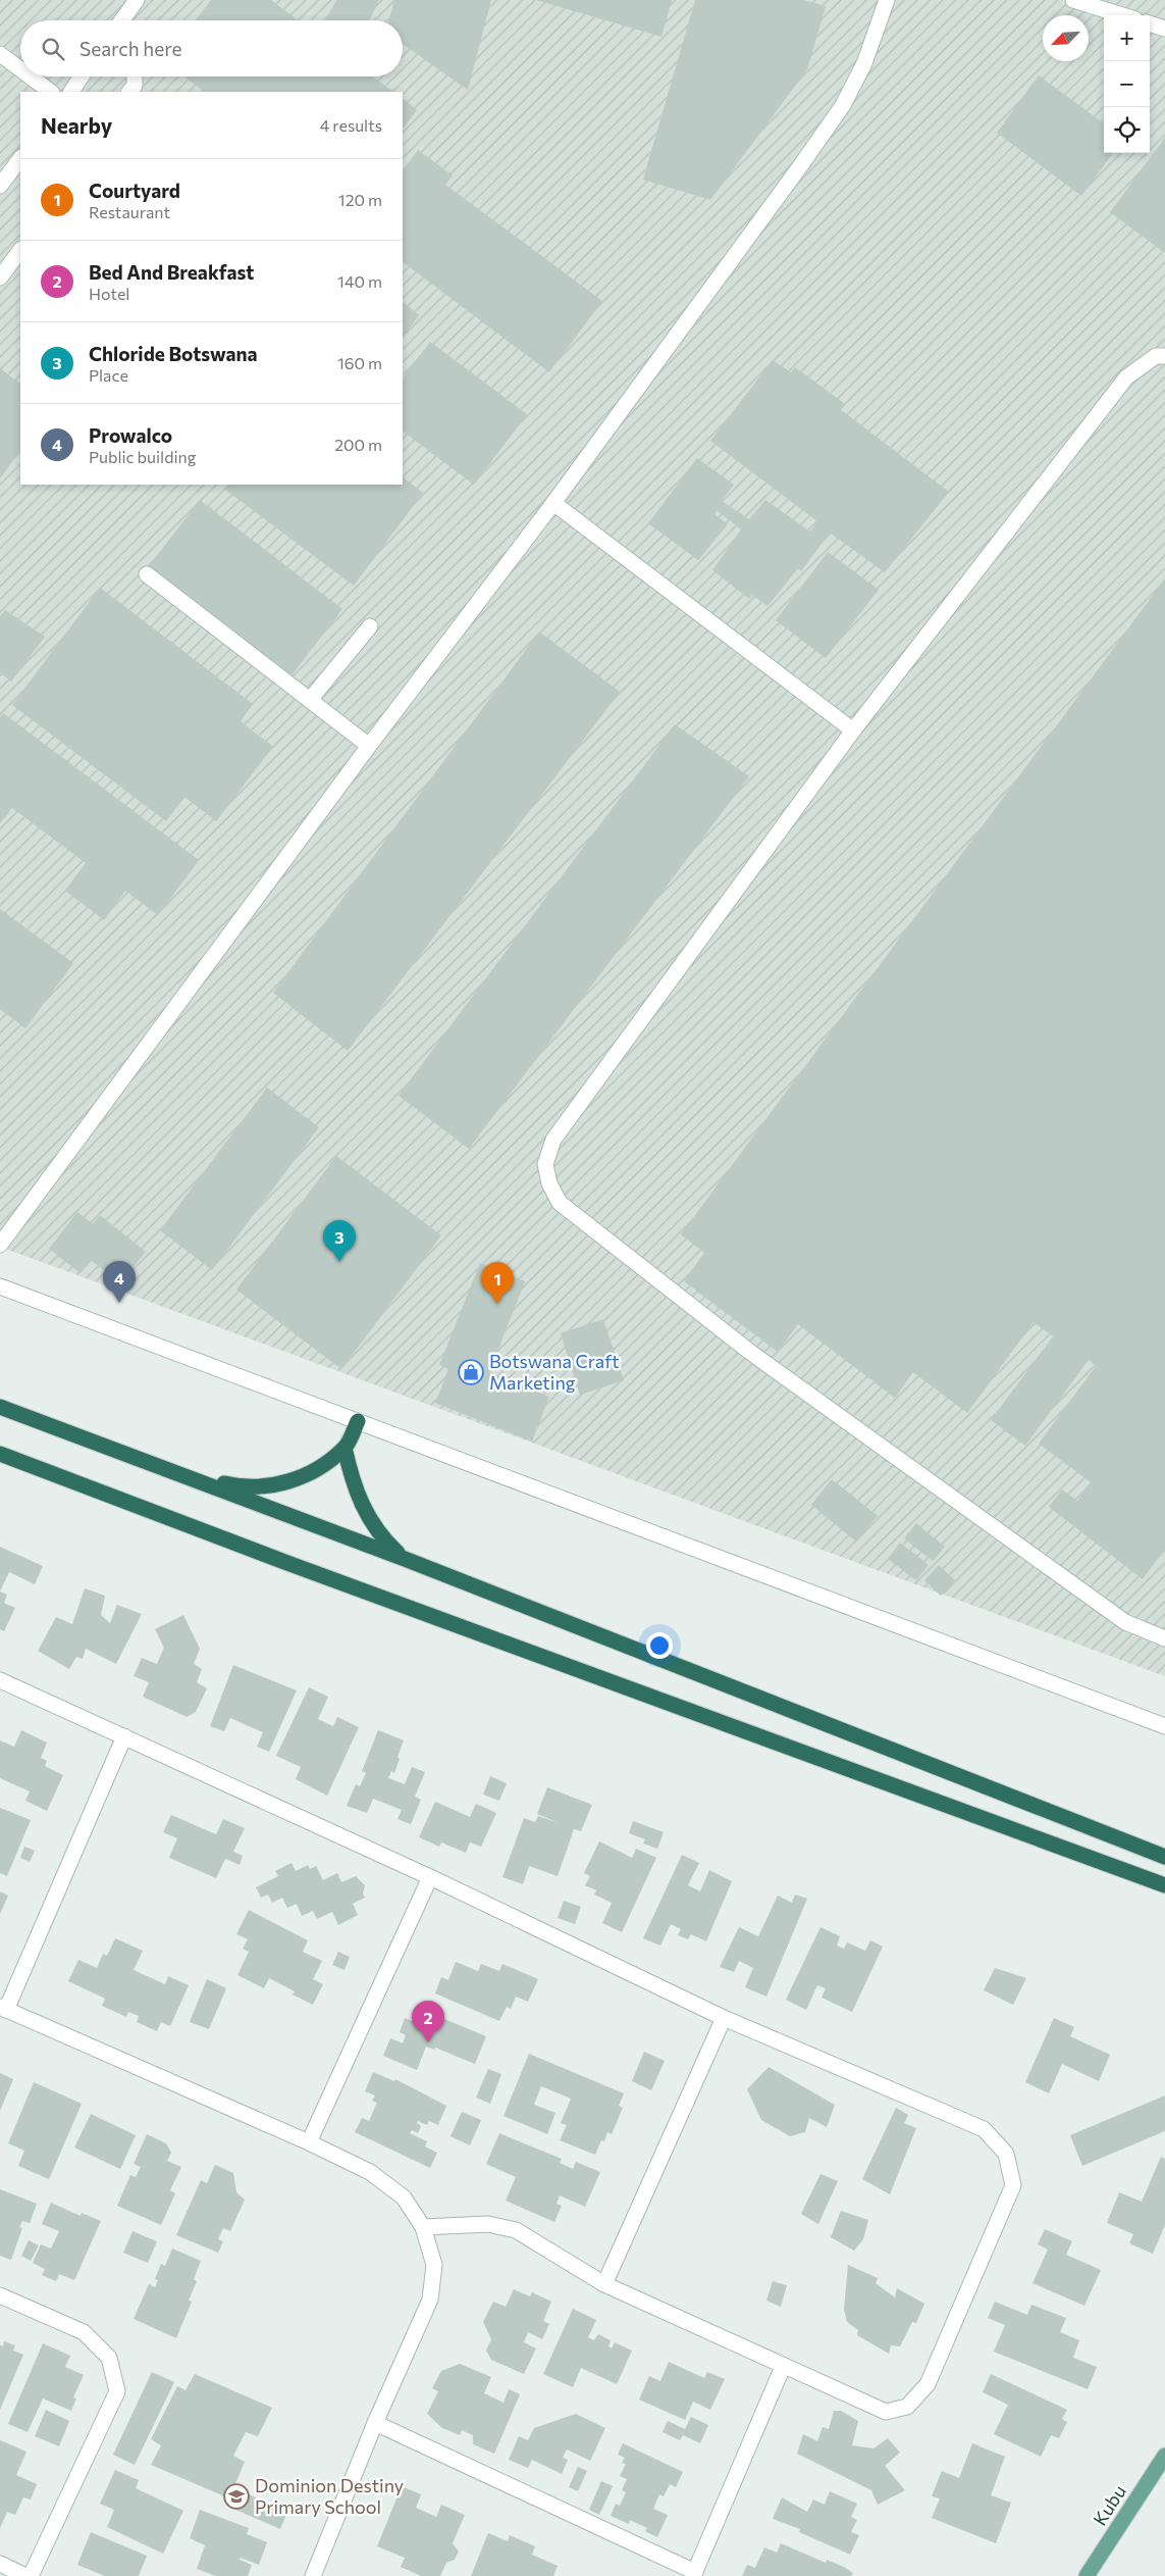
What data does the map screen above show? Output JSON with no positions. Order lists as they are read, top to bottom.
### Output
{
  "streets": {
    "main road": ["Kubu"]
  },
  "places": {
    "shop": ["Botswana Craft Marketing"],
    "school or university": ["Dominion Destiny Primary School"]
  },
  "north": "bottom left",
  "page": {
    "map_buttons": ["+", "−"],
    "search": "Search here",
    "heading": ["Nearby", "4 results"],
    "list": [
      {
        "mark": "1",
        "name": "Courtyard",
        "note": "Restaurant",
        "value": "120 m"
      },
      {
        "mark": "2",
        "name": "Bed And Breakfast",
        "note": "Hotel",
        "value": "140 m"
      },
      {
        "mark": "3",
        "name": "Chloride Botswana",
        "note": "Place",
        "value": "160 m"
      },
      {
        "mark": "4",
        "name": "Prowalco",
        "note": "Public building",
        "value": "200 m"
      }
    ],
    "pins": [
      "3",
      "4",
      "1",
      "2"
    ]
  }
}
